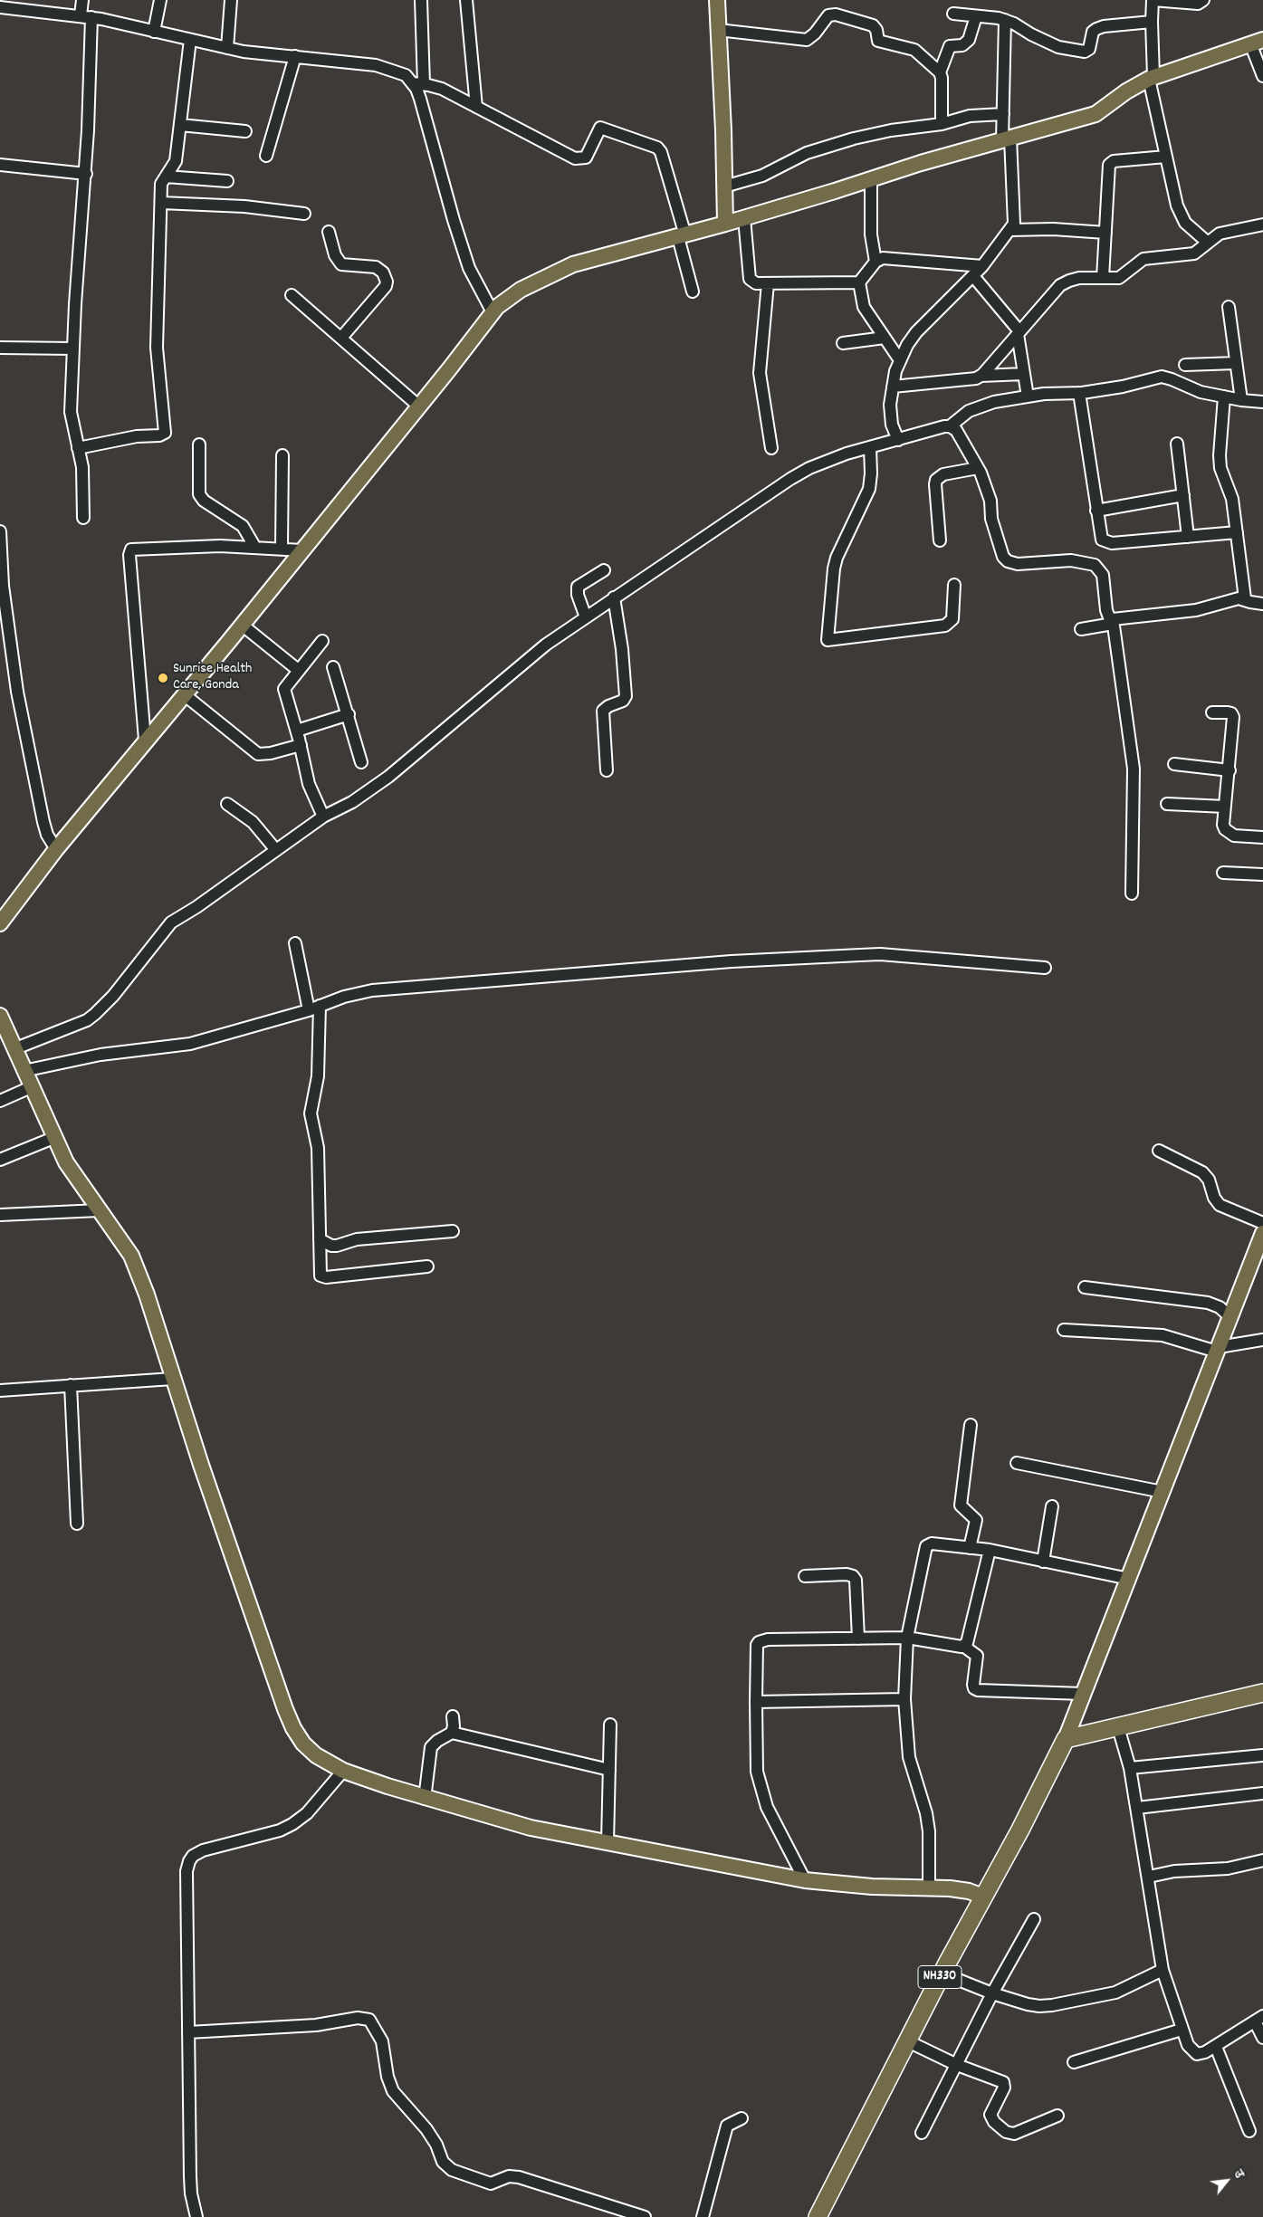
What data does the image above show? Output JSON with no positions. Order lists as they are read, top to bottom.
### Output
{
  "streets": {
    "highway": ["NH330"]
  },
  "places": ["Sunrise Health Care, Gonda"],
  "north": "top right"
}
